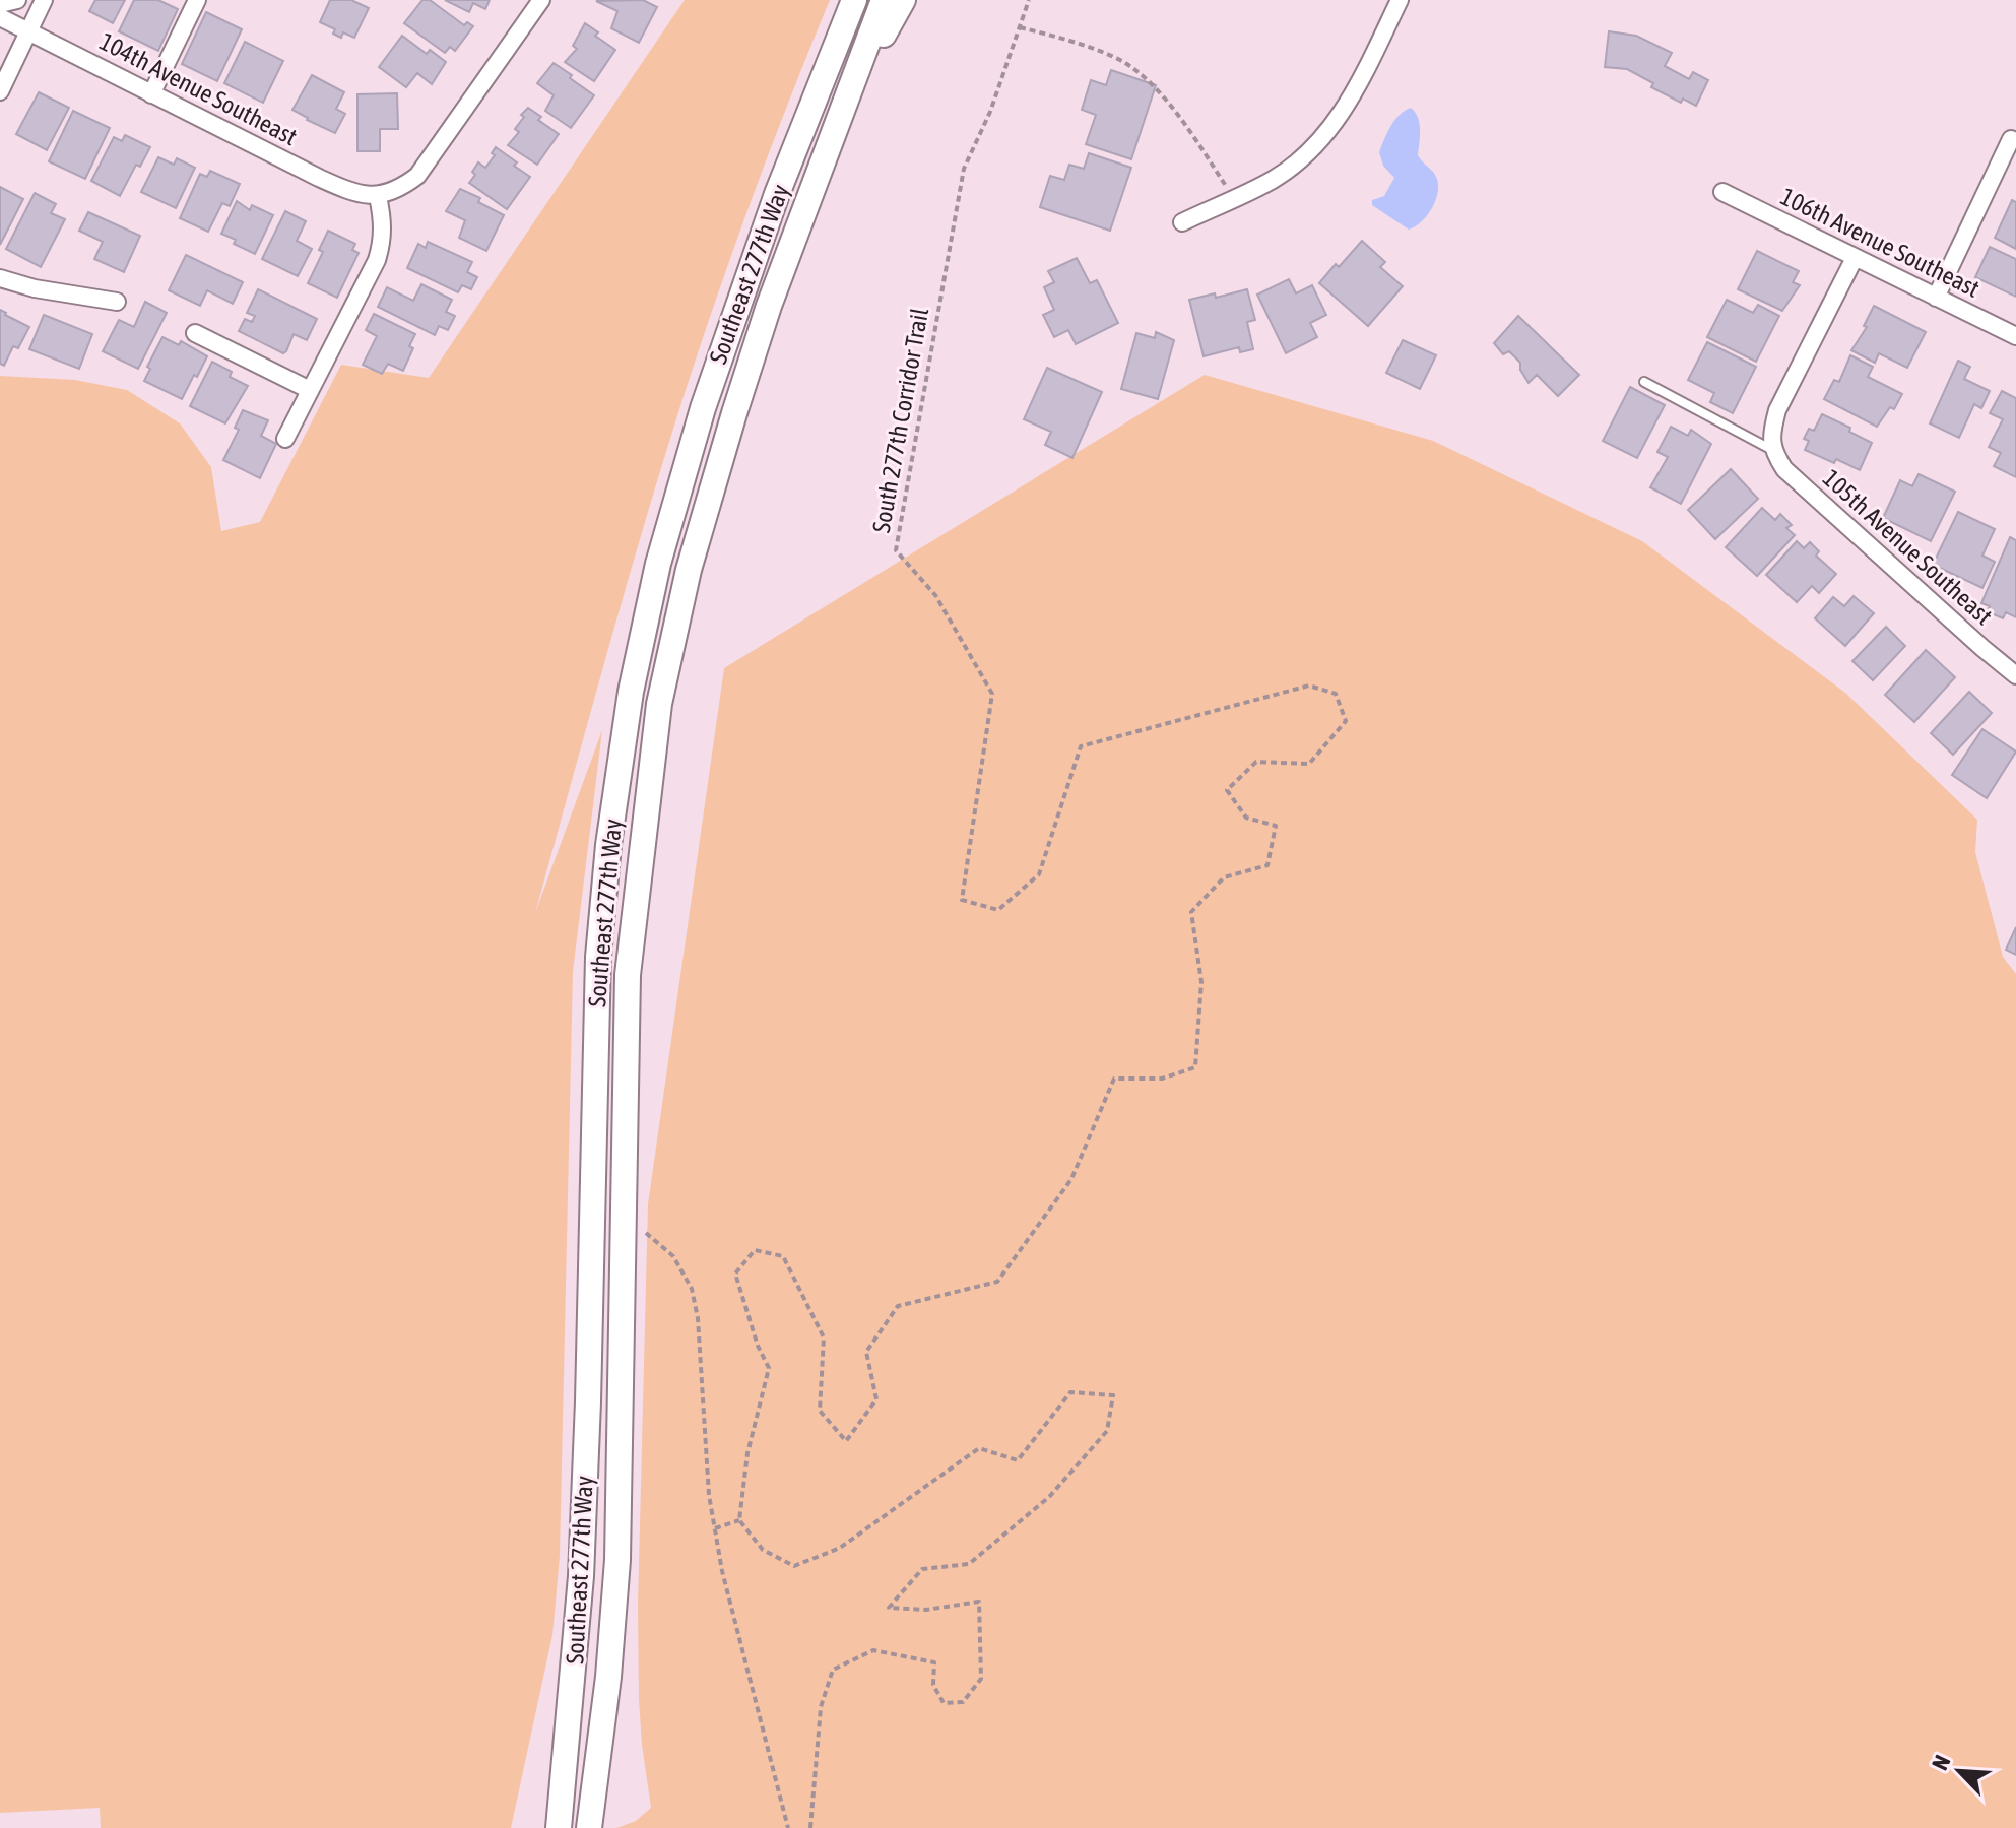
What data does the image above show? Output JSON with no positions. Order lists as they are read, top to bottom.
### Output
{
  "streets": {
    "main road": ["Southeast 277th Way"],
    "street": ["104th Avenue Southeast", "106th Avenue Southeast", "105th Avenue Southeast"],
    "path": ["South 277th Corridor Trail"]
  },
  "north": "top left"
}
